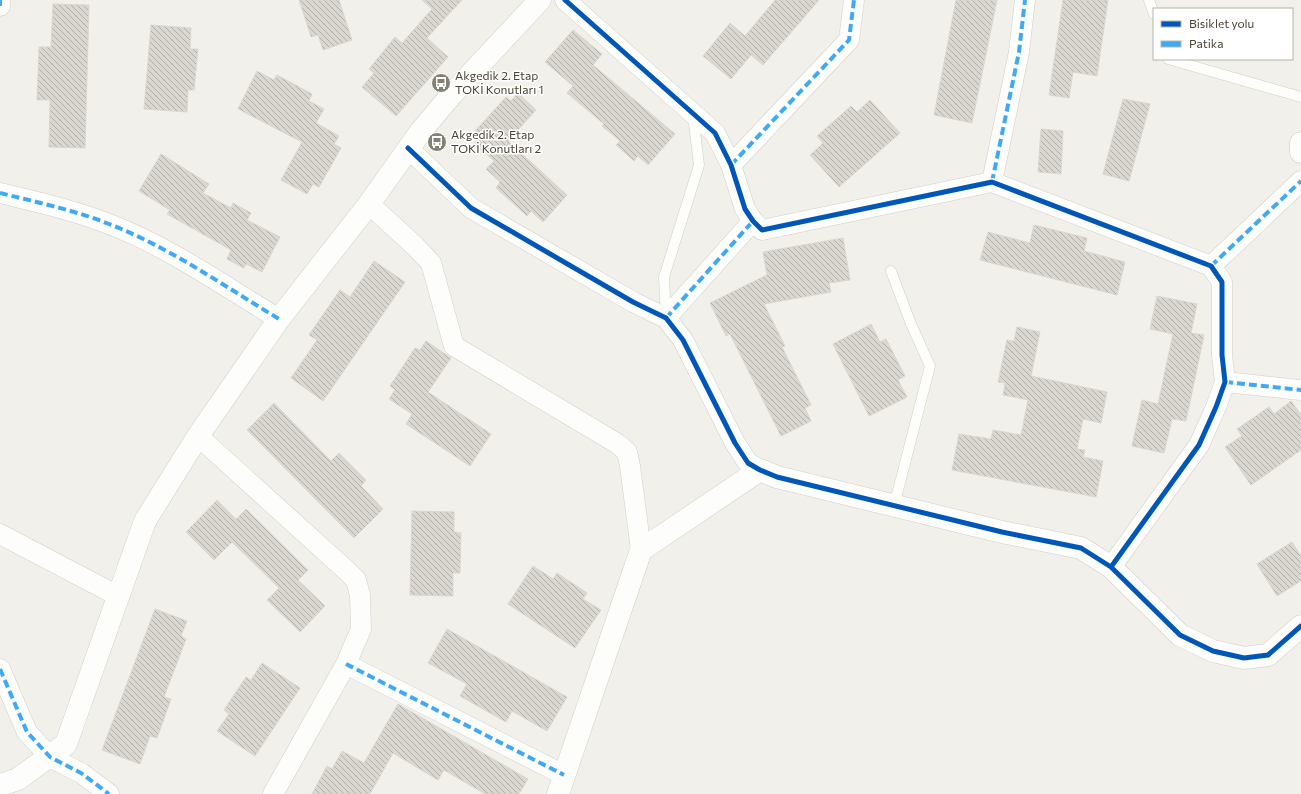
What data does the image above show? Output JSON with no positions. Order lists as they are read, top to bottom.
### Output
{
  "places": {
    "bus stop": ["Akgedik 2. Etap TOKİ Konutları 1", "Akgedik 2. Etap TOKİ Konutları 2"]
  },
  "legend": ["Bisiklet yolu", "Patika"]
}
